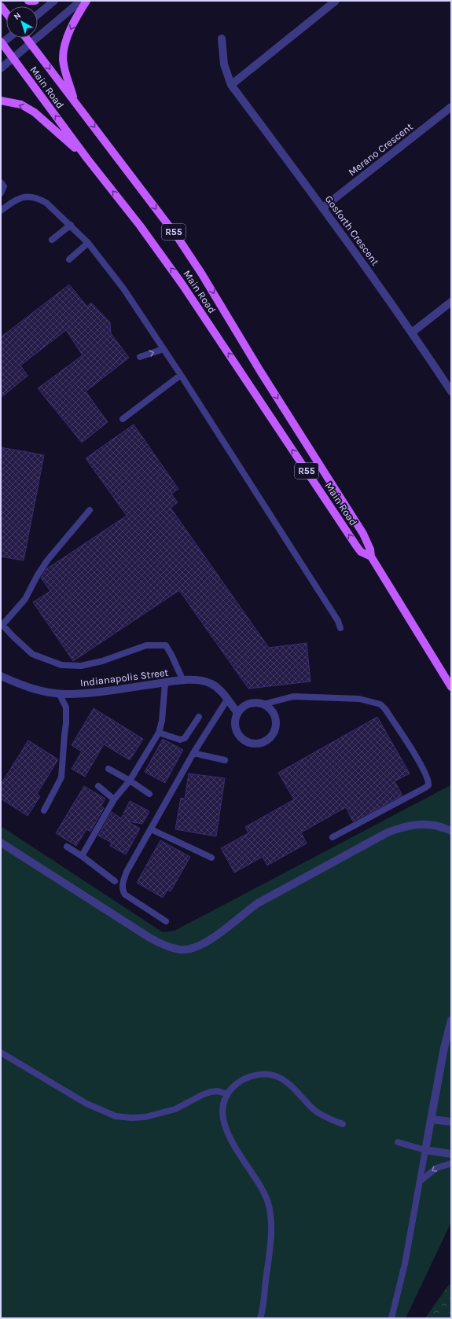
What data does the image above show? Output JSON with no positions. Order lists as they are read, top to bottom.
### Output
{
  "streets": {
    "main road": ["Main Road", "R55"],
    "street": ["Merano Crescent", "Gosforth Crescent", "Indianapolis Street"]
  },
  "crossings": [
    ["Merano Crescent", "Gosforth Crescent"]
  ],
  "north": "top left"
}
